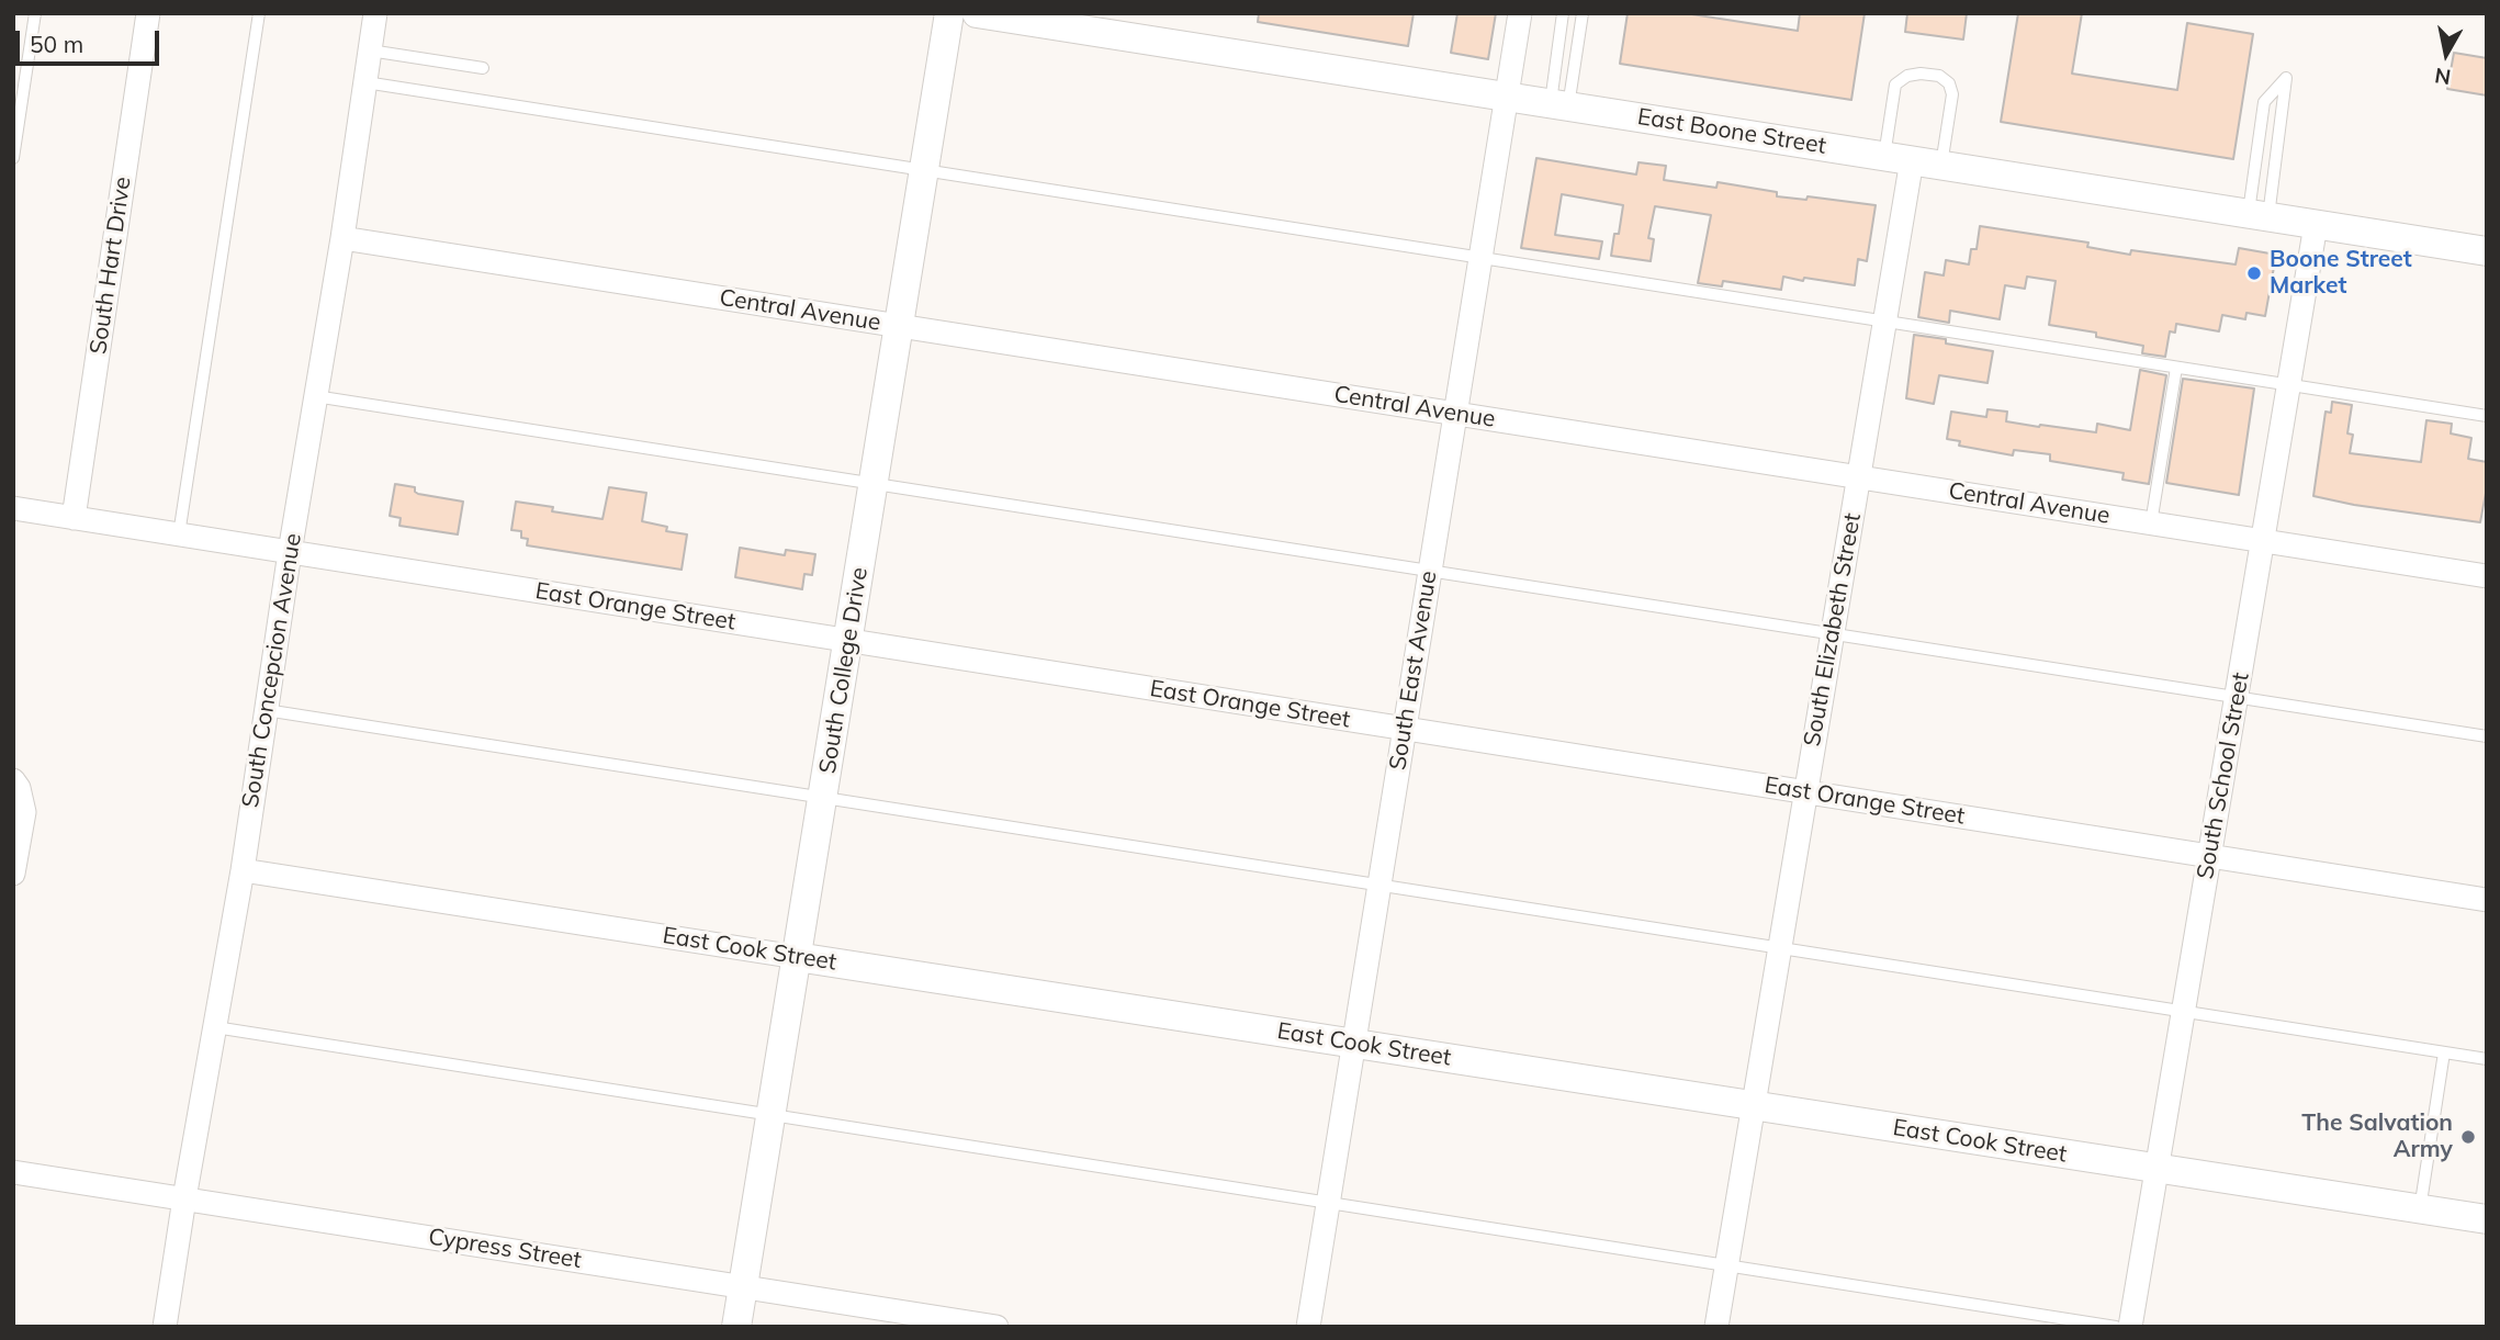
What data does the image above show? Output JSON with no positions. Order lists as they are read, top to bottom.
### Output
{
  "streets": {
    "street": [
      "East Boone Street",
      "South Hart Drive",
      "Central Avenue",
      "East Orange Street",
      "South Elizabeth Street",
      "South Concepcion Avenue",
      "South College Drive",
      "South East Avenue",
      "South School Street",
      "East Cook Street",
      "Cypress Street"
    ]
  },
  "crossings": [
    ["East Boone Street", "South Elizabeth Street"],
    ["East Boone Street", "South East Avenue"],
    ["East Boone Street", "South School Street"],
    ["South Hart Drive", "East Orange Street"],
    ["Central Avenue", "South Elizabeth Street"],
    ["Central Avenue", "South Concepcion Avenue"],
    ["Central Avenue", "South College Drive"],
    ["Central Avenue", "South East Avenue"],
    ["Central Avenue", "South School Street"],
    ["East Orange Street", "South Elizabeth Street"],
    ["East Orange Street", "South Concepcion Avenue"],
    ["East Orange Street", "South College Drive"],
    ["East Orange Street", "South East Avenue"],
    ["East Orange Street", "South School Street"],
    ["South Elizabeth Street", "East Cook Street"],
    ["South Concepcion Avenue", "East Cook Street"],
    ["South Concepcion Avenue", "Cypress Street"],
    ["South College Drive", "East Cook Street"],
    ["South College Drive", "Cypress Street"],
    ["South East Avenue", "East Cook Street"],
    ["South School Street", "East Cook Street"]
  ],
  "places": ["Boone Street Market", "The Salvation Army"],
  "scale_bar": "50 m",
  "north": "bottom"
}
